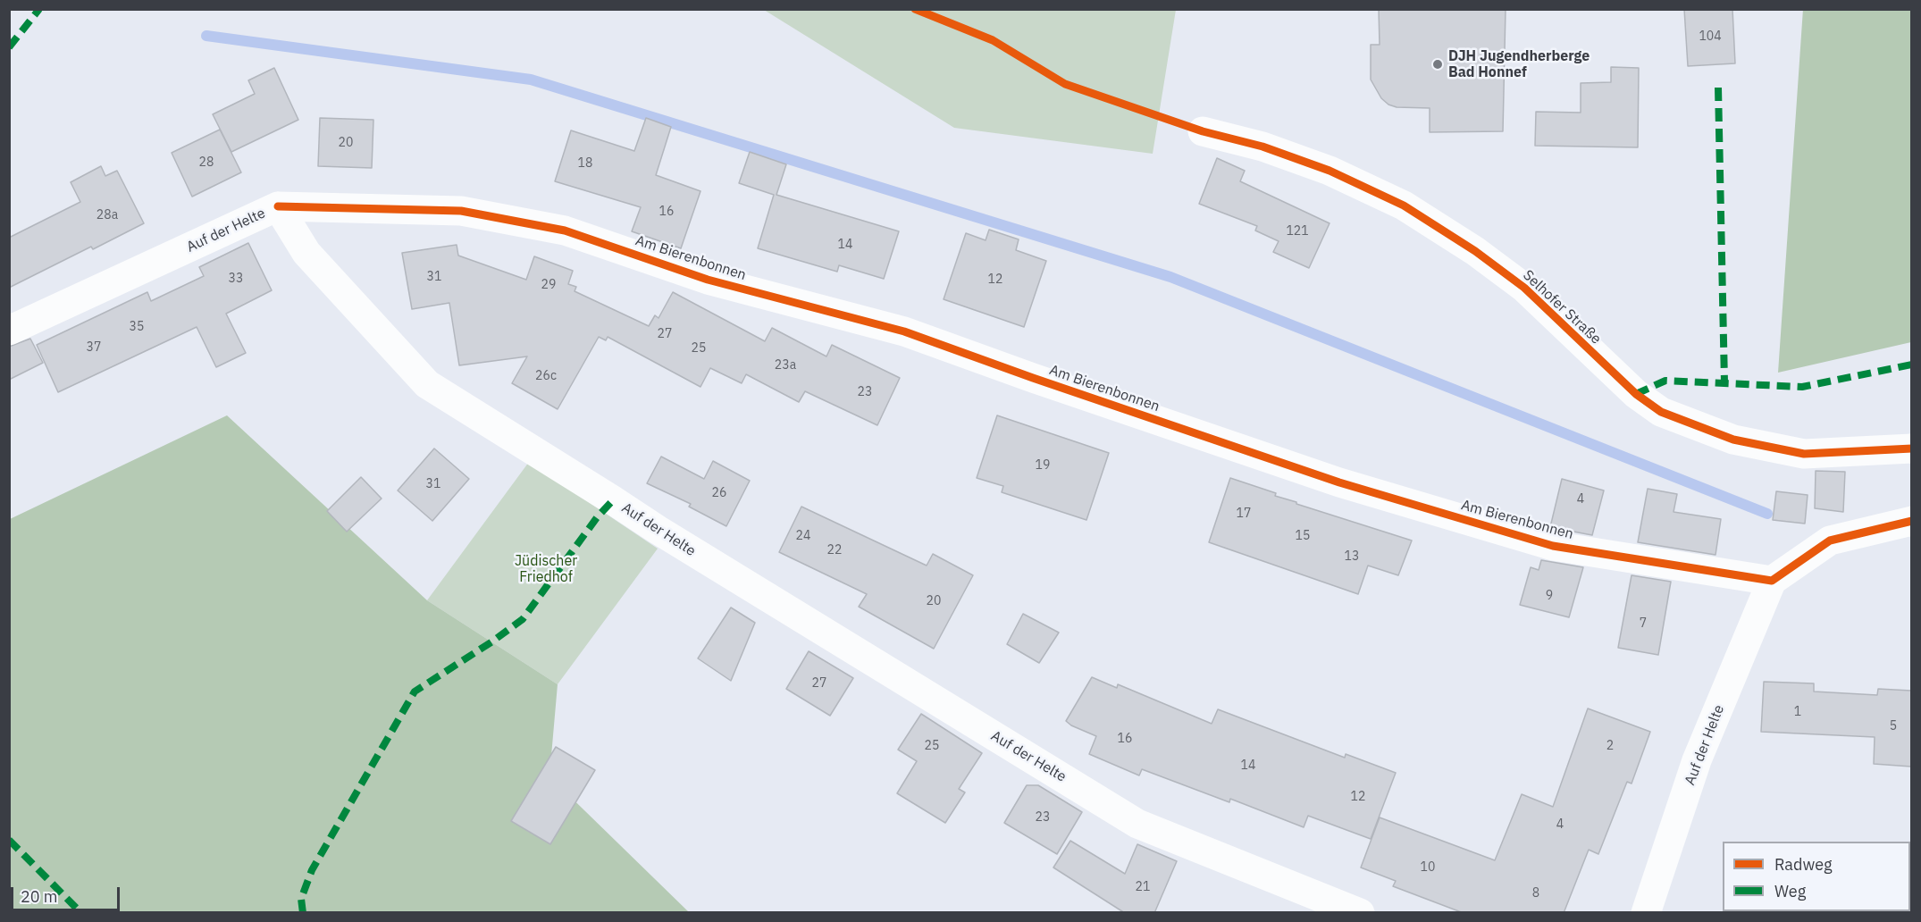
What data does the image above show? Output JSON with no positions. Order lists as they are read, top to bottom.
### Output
{
  "streets": {
    "street": ["Auf der Helte", "Am Bierenbonnen", "Selhofer Straße"]
  },
  "crossings": [
    ["Auf der Helte", "Am Bierenbonnen"]
  ],
  "parks": ["Jüdischer Friedhof"],
  "places": ["DJH Jugendherberge Bad Honnef"],
  "house_numbers": [
    "104",
    "20",
    "28",
    "18",
    "16",
    "28a",
    "121",
    "14",
    "31",
    "33",
    "12",
    "29",
    "35",
    "27",
    "37",
    "25",
    "23a",
    "26c",
    "23",
    "19",
    "31",
    "26",
    "4",
    "17",
    "24",
    "15",
    "22",
    "13",
    "9",
    "20",
    "7",
    "27",
    "1",
    "5",
    "16",
    "25",
    "2",
    "14",
    "12",
    "23",
    "4",
    "10",
    "21",
    "8"
  ],
  "legend": ["Radweg", "Weg"],
  "scale_bar": "20 m"
}
